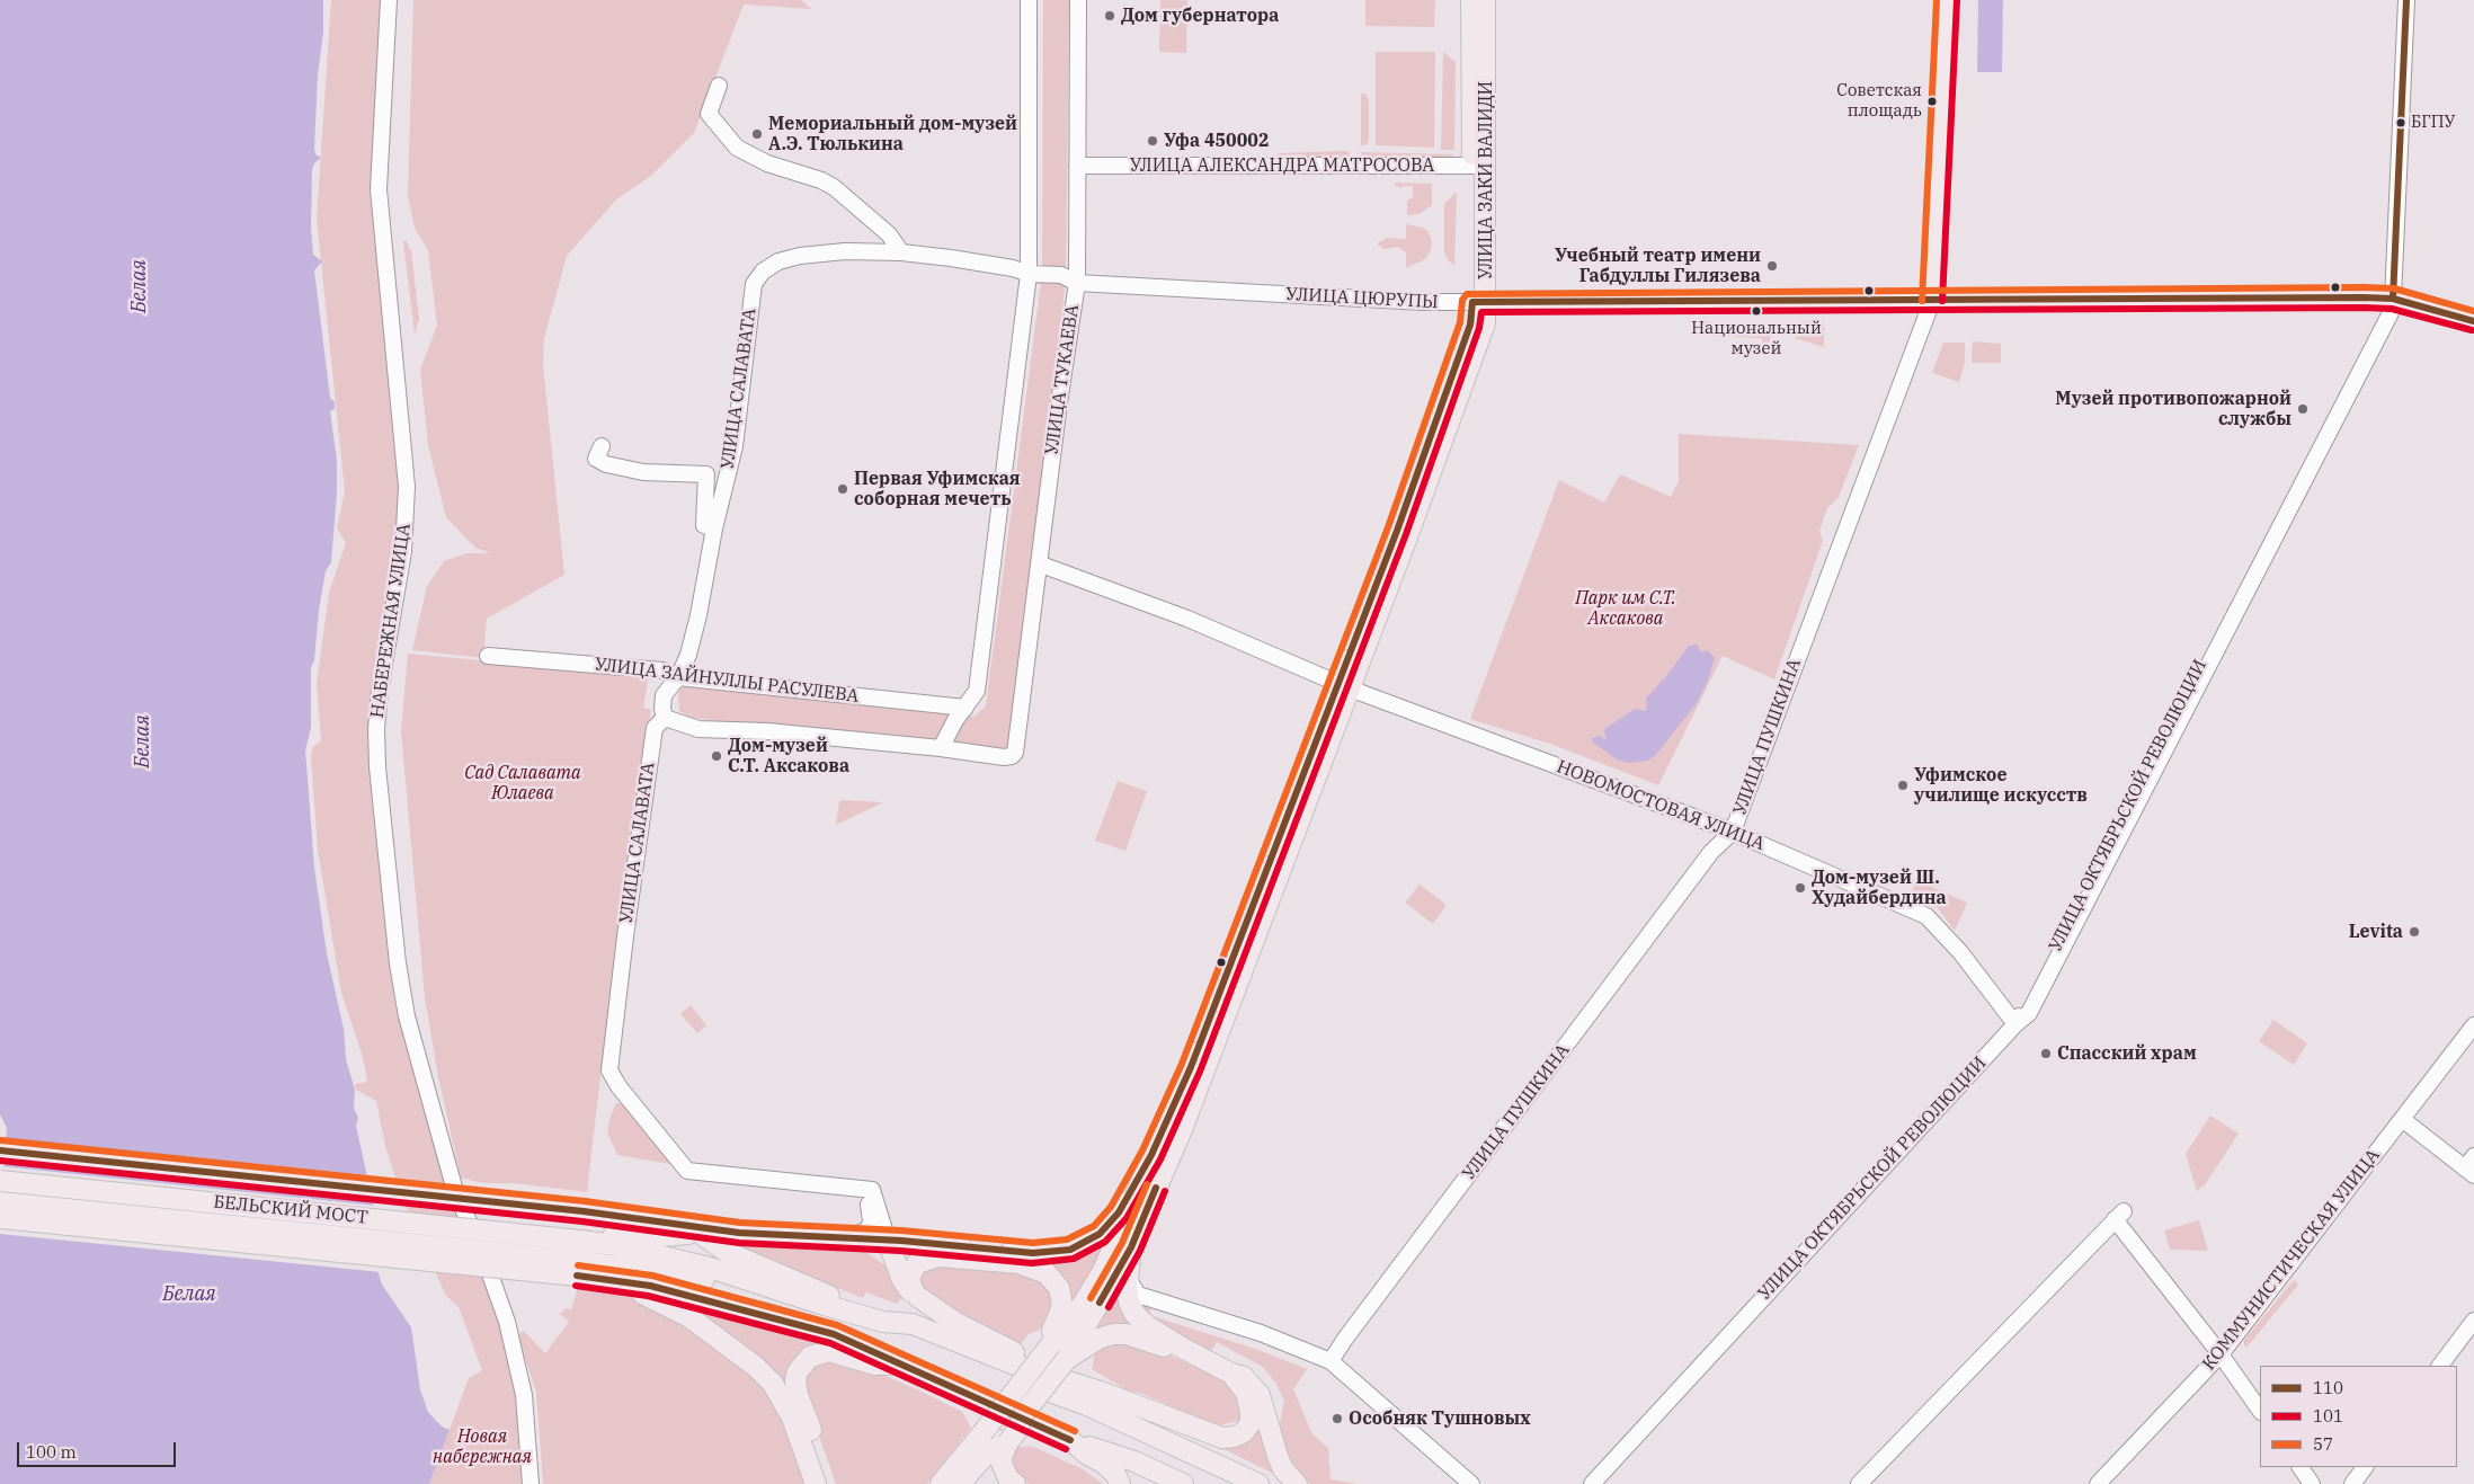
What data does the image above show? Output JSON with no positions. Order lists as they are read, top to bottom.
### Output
{
  "streets": {
    "main road": [
      "УЛИЦА ЗАКИ ВАЛИДИ",
      "УЛИЦА ЦЮРУПЫ",
      "УЛИЦА ПУШКИНА",
      "БЕЛЬСКИЙ МОСТ"
    ],
    "street": [
      "УЛИЦА АЛЕКСАНДРА МАТРОСОВА",
      "УЛИЦА ТУКАЕВА",
      "УЛИЦА САЛАВАТА",
      "НАБЕРЕЖНАЯ УЛИЦА",
      "УЛИЦА ЗАЙНУЛЛЫ РАСУЛЕВА",
      "НОВОМОСТОВАЯ УЛИЦА",
      "УЛИЦА ОКТЯБРЬСКОЙ РЕВОЛЮЦИИ",
      "КОММУНИСТИЧЕСКАЯ УЛИЦА"
    ]
  },
  "crossings": [
    ["УЛИЦА АЛЕКСАНДРА МАТРОСОВА", "УЛИЦА ЗАКИ ВАЛИДИ"],
    ["УЛИЦА АЛЕКСАНДРА МАТРОСОВА", "УЛИЦА ТУКАЕВА"],
    ["УЛИЦА ЗАКИ ВАЛИДИ", "УЛИЦА ЦЮРУПЫ"],
    ["УЛИЦА ЗАКИ ВАЛИДИ", "НОВОМОСТОВАЯ УЛИЦА"],
    ["УЛИЦА ЦЮРУПЫ", "УЛИЦА ТУКАЕВА"],
    ["УЛИЦА ЦЮРУПЫ", "УЛИЦА САЛАВАТА"],
    ["УЛИЦА ЦЮРУПЫ", "УЛИЦА ПУШКИНА"],
    ["УЛИЦА ЦЮРУПЫ", "УЛИЦА ОКТЯБРЬСКОЙ РЕВОЛЮЦИИ"],
    ["УЛИЦА ТУКАЕВА", "НОВОМОСТОВАЯ УЛИЦА"],
    ["УЛИЦА САЛАВАТА", "УЛИЦА ЗАЙНУЛЛЫ РАСУЛЕВА"],
    ["УЛИЦА ПУШКИНА", "НОВОМОСТОВАЯ УЛИЦА"],
    ["НОВОМОСТОВАЯ УЛИЦА", "УЛИЦА ОКТЯБРЬСКОЙ РЕВОЛЮЦИИ"]
  ],
  "water": ["Белая"],
  "parks": ["Парк им С.Т. Аксакова", "Сад Салавата Юлаева", "Новая набережная"],
  "places": [
    "Дом губернатора",
    "Советская площадь",
    "БГПУ",
    "Мемориальный дом-музей А.Э. Тюлькина",
    "Уфа 450002",
    "Учебный театр имени Габдуллы Гилязева",
    "Национальный музей",
    "Музей противопожарной службы",
    "Первая Уфимская соборная мечеть",
    "Дом-музей С.Т. Аксакова",
    "Уфимское училище искусств",
    "Дом-музей Ш. Худайбердина",
    "Levita",
    "Спасский храм",
    "Особняк Тушновых"
  ],
  "lines": ["transit line 110", "transit line 101", "transit line 57"],
  "legend": ["110", "101", "57"],
  "scale_bar": "100 m"
}
